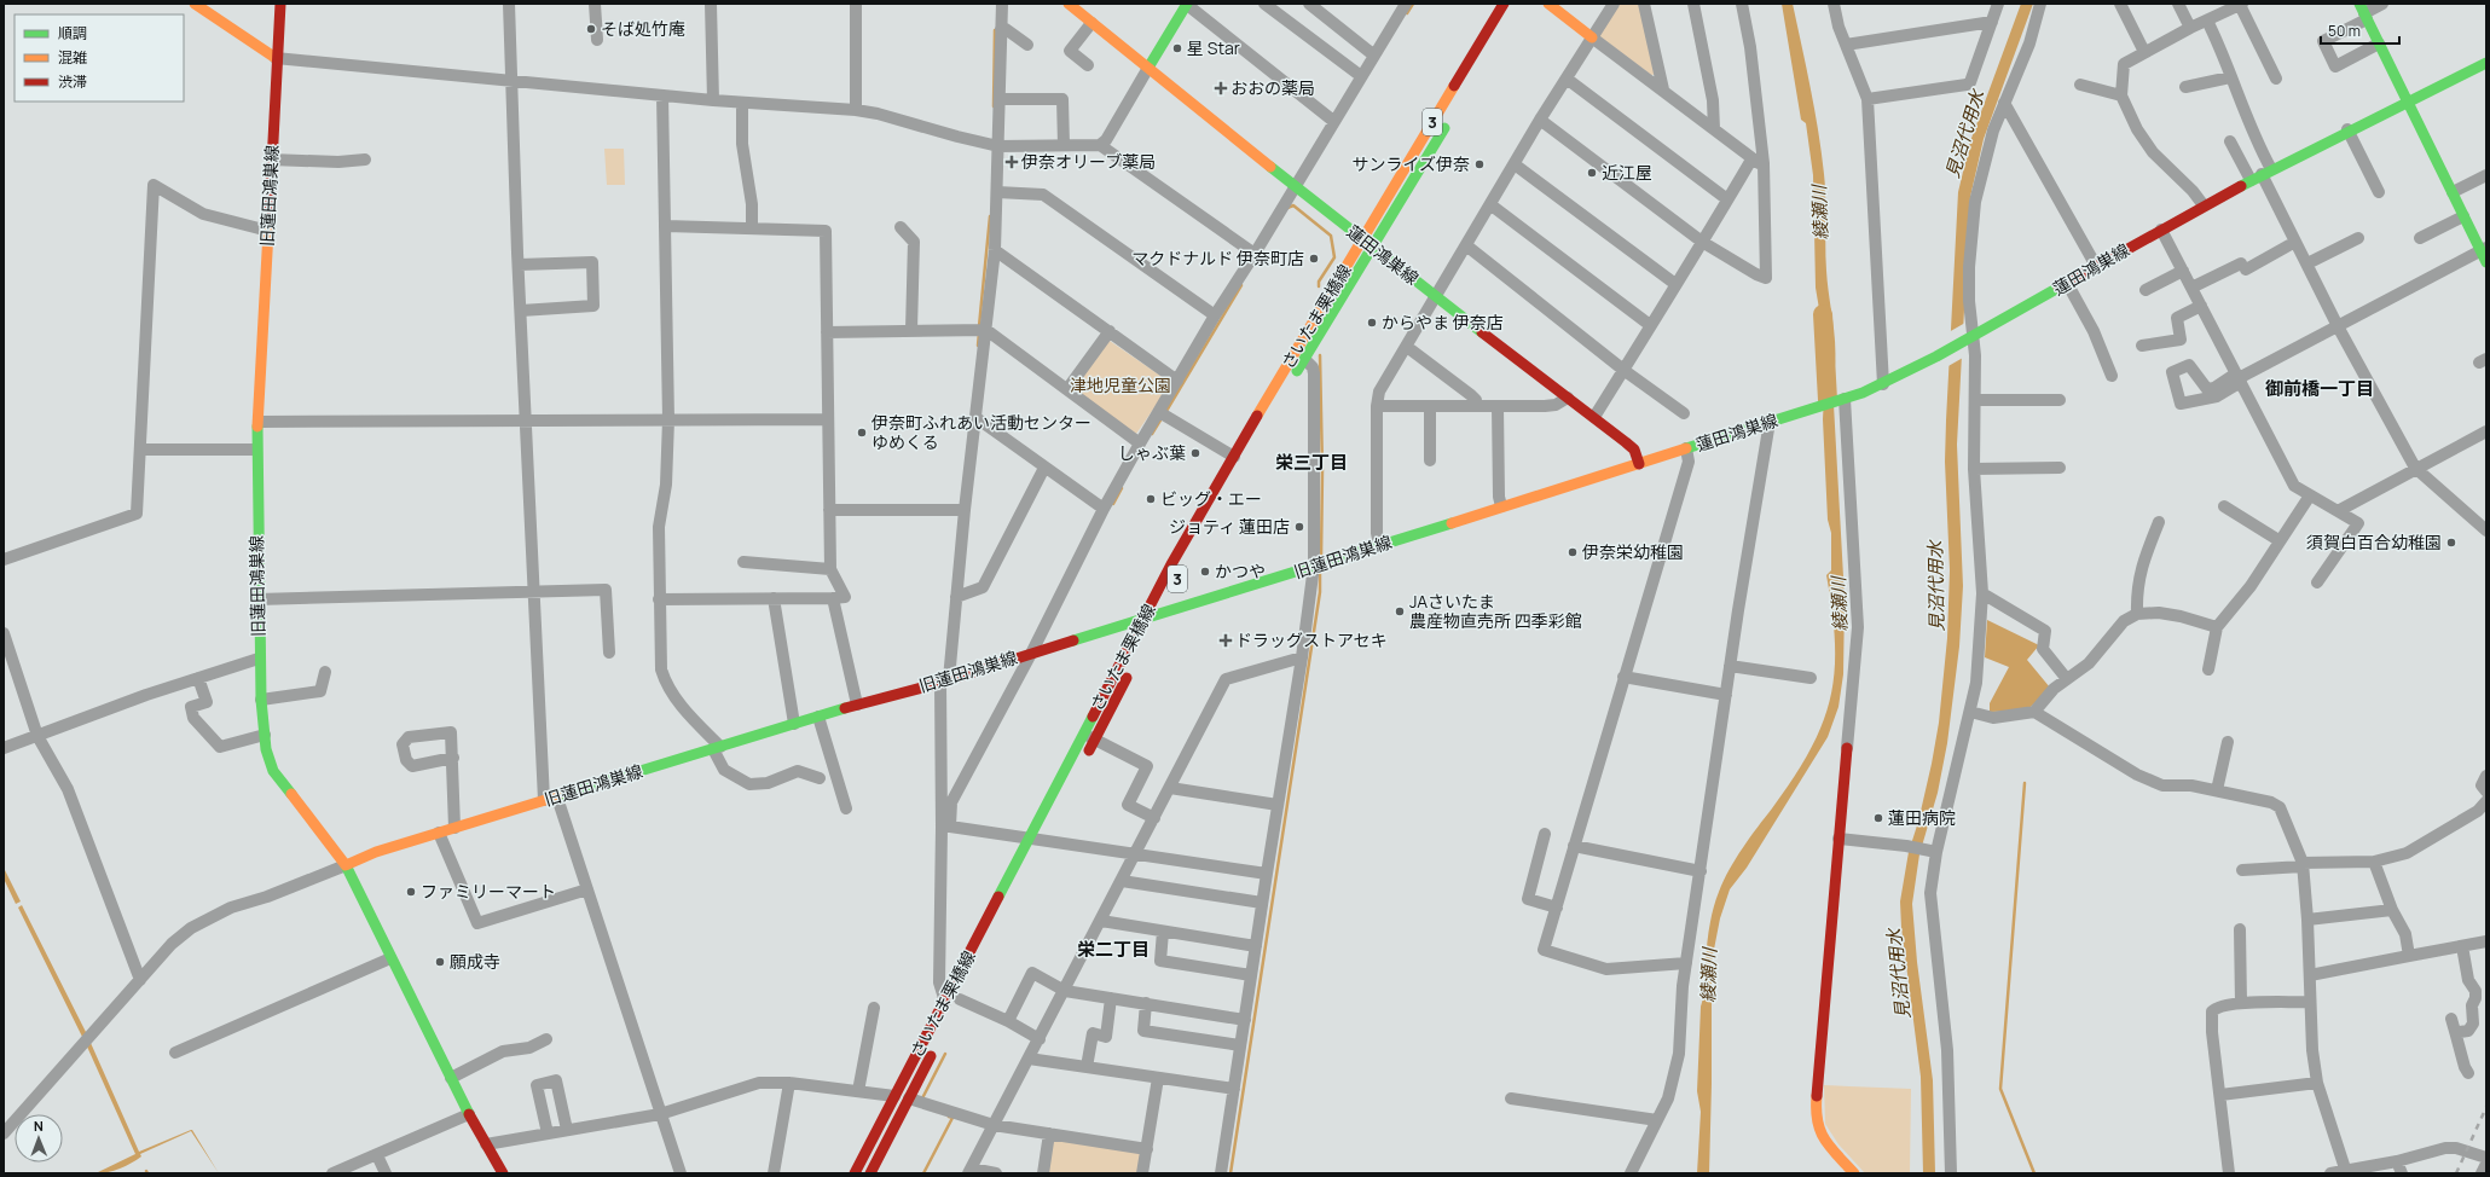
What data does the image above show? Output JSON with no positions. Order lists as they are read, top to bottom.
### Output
{
  "streets": {
    "main road": [
      "3",
      "旧蓮田鴻巣線",
      "蓮田鴻巣線",
      "さいたま栗橋線"
    ]
  },
  "crossings": [
    ["旧蓮田鴻巣線", "蓮田鴻巣線"],
    ["旧蓮田鴻巣線", "さいたま栗橋線"],
    ["蓮田鴻巣線", "さいたま栗橋線"]
  ],
  "districts": ["御前橋一丁目", "栄三丁目", "栄二丁目"],
  "water": ["見沼代用水", "綾瀬川"],
  "parks": ["津地児童公園"],
  "places": {
    "other": [
      "そば処竹庵",
      "星 Star",
      "サンライズ伊奈",
      "近江屋",
      "マクドナルド 伊奈町店",
      "からやま 伊奈店",
      "伊奈町ふれあい活動センター ゆめくる",
      "しゃぶ葉",
      "ビッグ・エー",
      "ジョティ 蓮田店",
      "須賀白百合幼稚園",
      "伊奈栄幼稚園",
      "かつや",
      "JAさいたま 農産物直売所 四季彩館",
      "蓮田病院",
      "ファミリーマート",
      "願成寺"
    ],
    "health": ["おおの薬局", "伊奈オリーブ薬局", "ドラッグストアセキ"]
  },
  "legend": ["順調", "混雑", "渋滞"],
  "scale_bar": "50 m",
  "north": "top"
}
